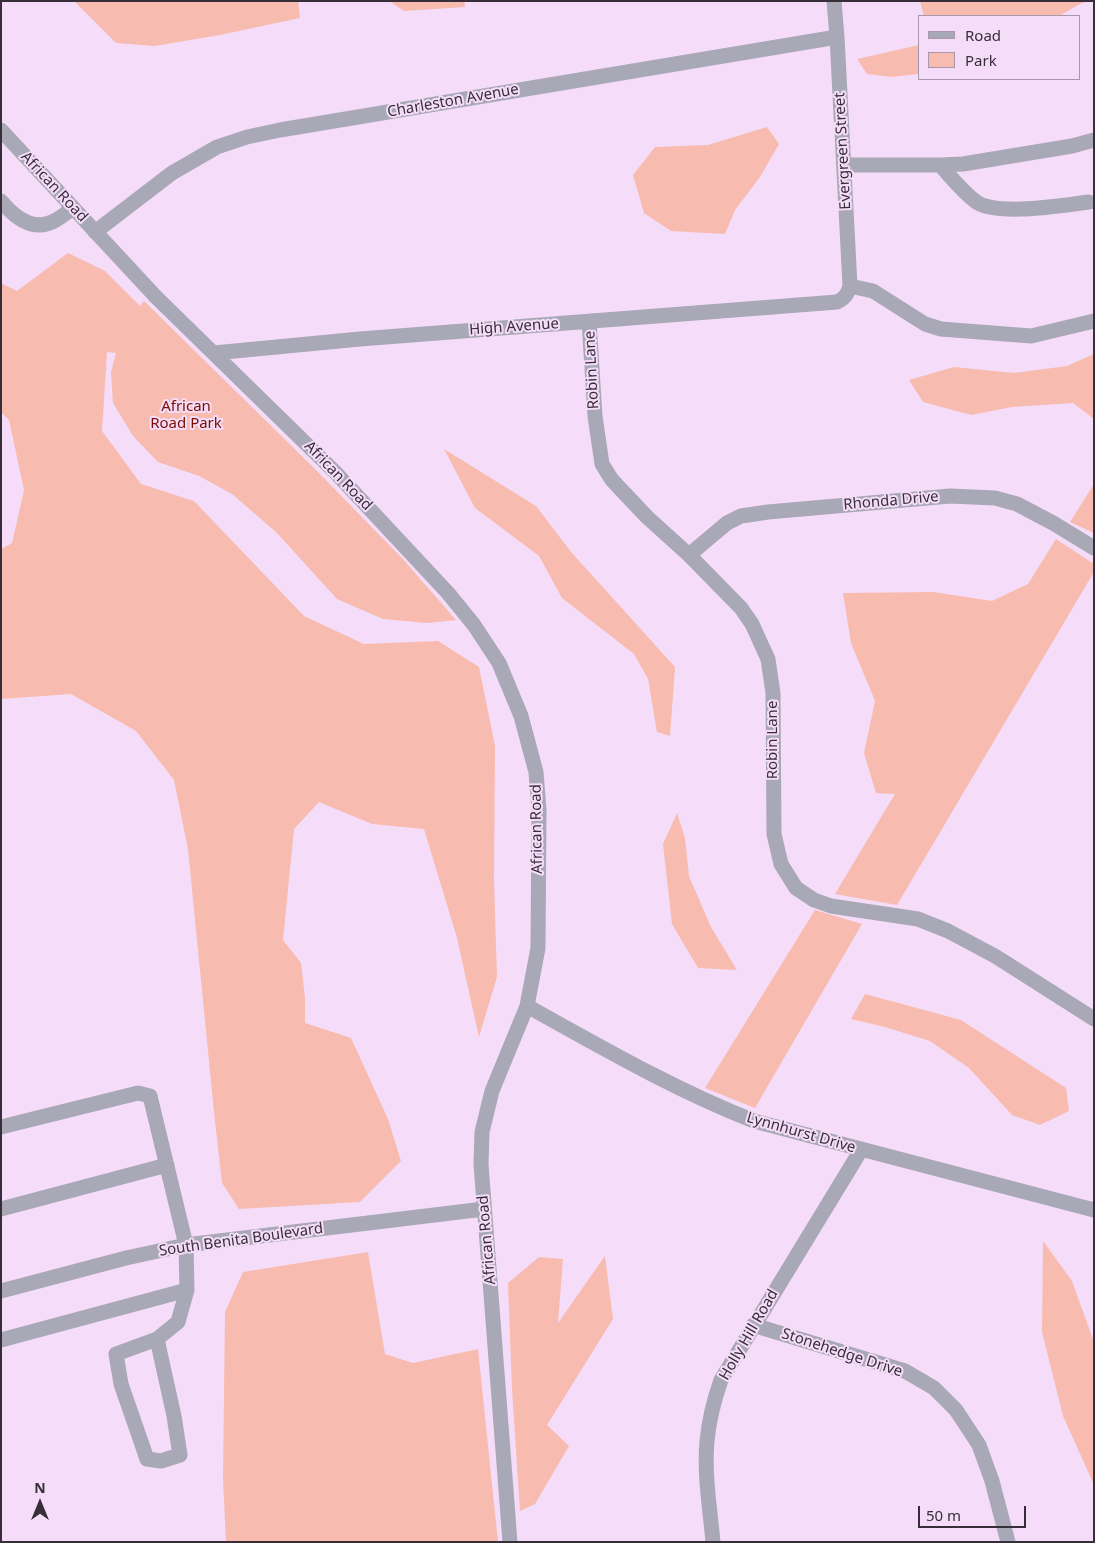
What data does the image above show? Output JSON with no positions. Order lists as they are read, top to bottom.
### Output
{
  "streets": {
    "street": [
      "Charleston Avenue",
      "Evergreen Street",
      "African Road",
      "High Avenue",
      "Robin Lane",
      "Rhonda Drive",
      "Lynnhurst Drive",
      "South Benita Boulevard",
      "Holly Hill Road",
      "Stonehedge Drive"
    ]
  },
  "crossings": [
    ["Charleston Avenue", "Evergreen Street"],
    ["Charleston Avenue", "African Road"],
    ["Evergreen Street", "High Avenue"],
    ["African Road", "High Avenue"],
    ["African Road", "Lynnhurst Drive"],
    ["African Road", "South Benita Boulevard"],
    ["High Avenue", "Robin Lane"],
    ["Robin Lane", "Rhonda Drive"],
    ["Lynnhurst Drive", "Holly Hill Road"],
    ["Holly Hill Road", "Stonehedge Drive"]
  ],
  "parks": ["African Road Park"],
  "legend": ["Road", "Park"],
  "scale_bar": "50 m",
  "north": "top"
}
